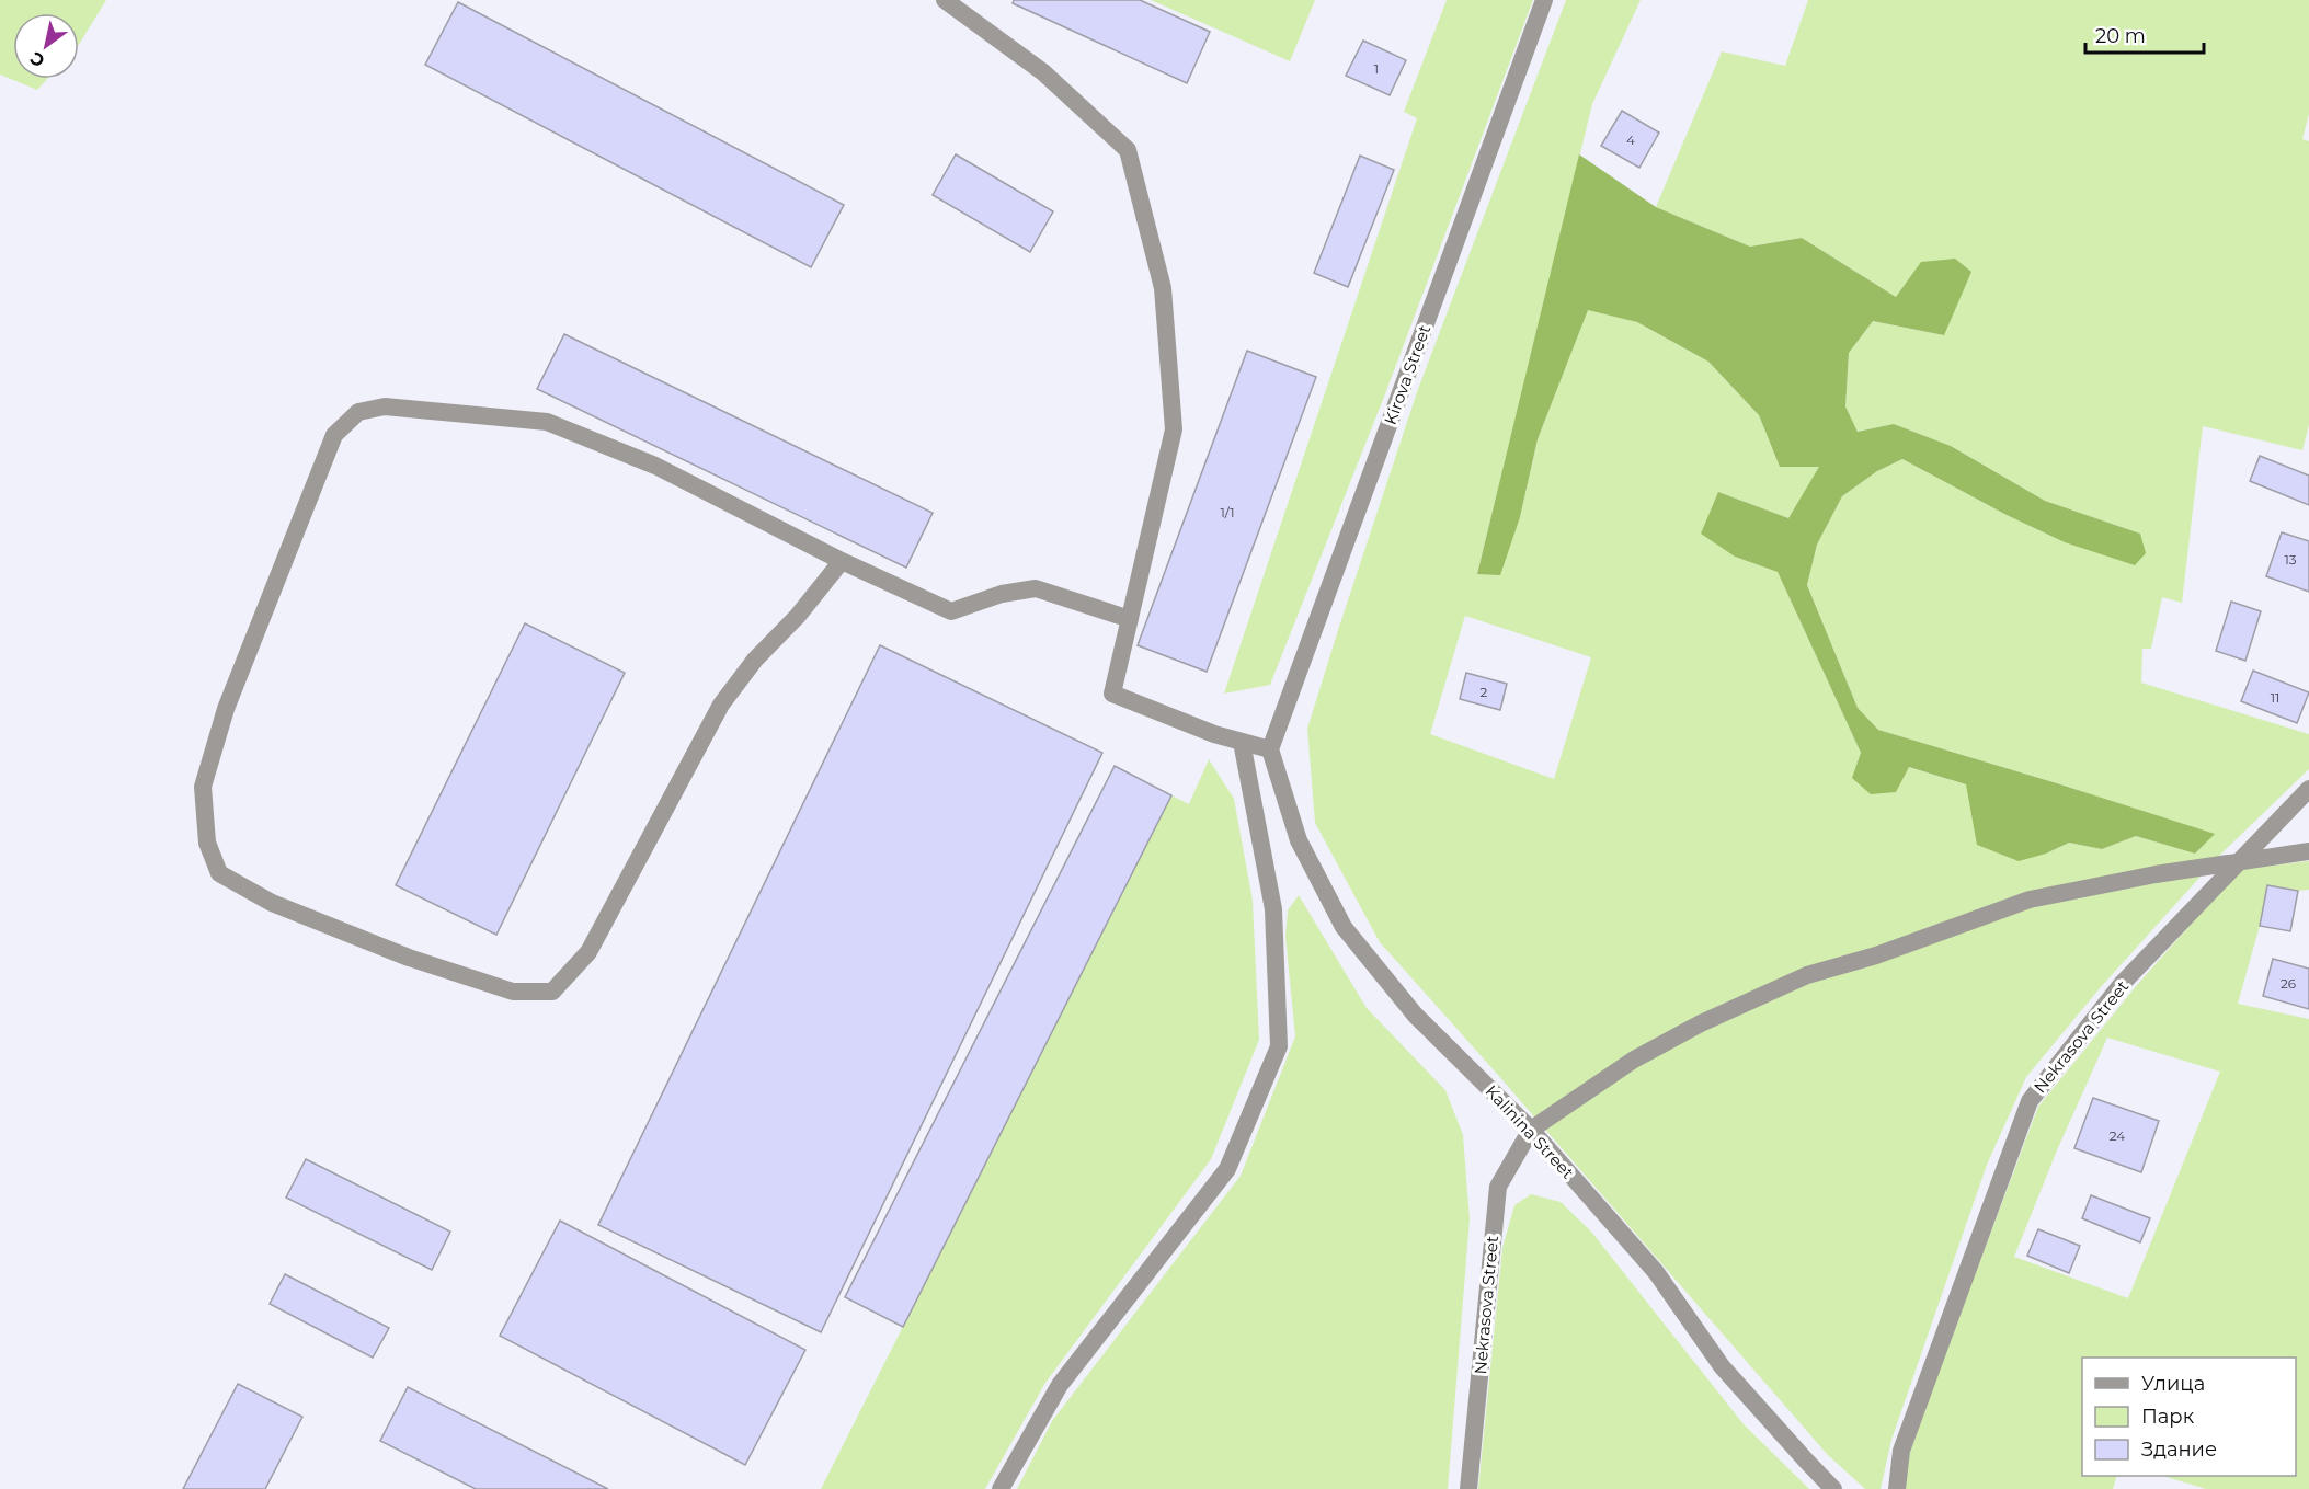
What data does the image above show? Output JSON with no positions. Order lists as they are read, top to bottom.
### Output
{
  "streets": {
    "street": ["Kirova Street", "Nekrasova Street", "Kalinina Street"]
  },
  "crossings": [
    ["Kirova Street", "Kalinina Street"],
    ["Nekrasova Street", "Kalinina Street"]
  ],
  "house_numbers": [
    "1",
    "4",
    "1/1",
    "13",
    "2",
    "11",
    "26",
    "24"
  ],
  "legend": ["Улица", "Парк", "Здание"],
  "scale_bar": "20 m",
  "north": "bottom left"
}
